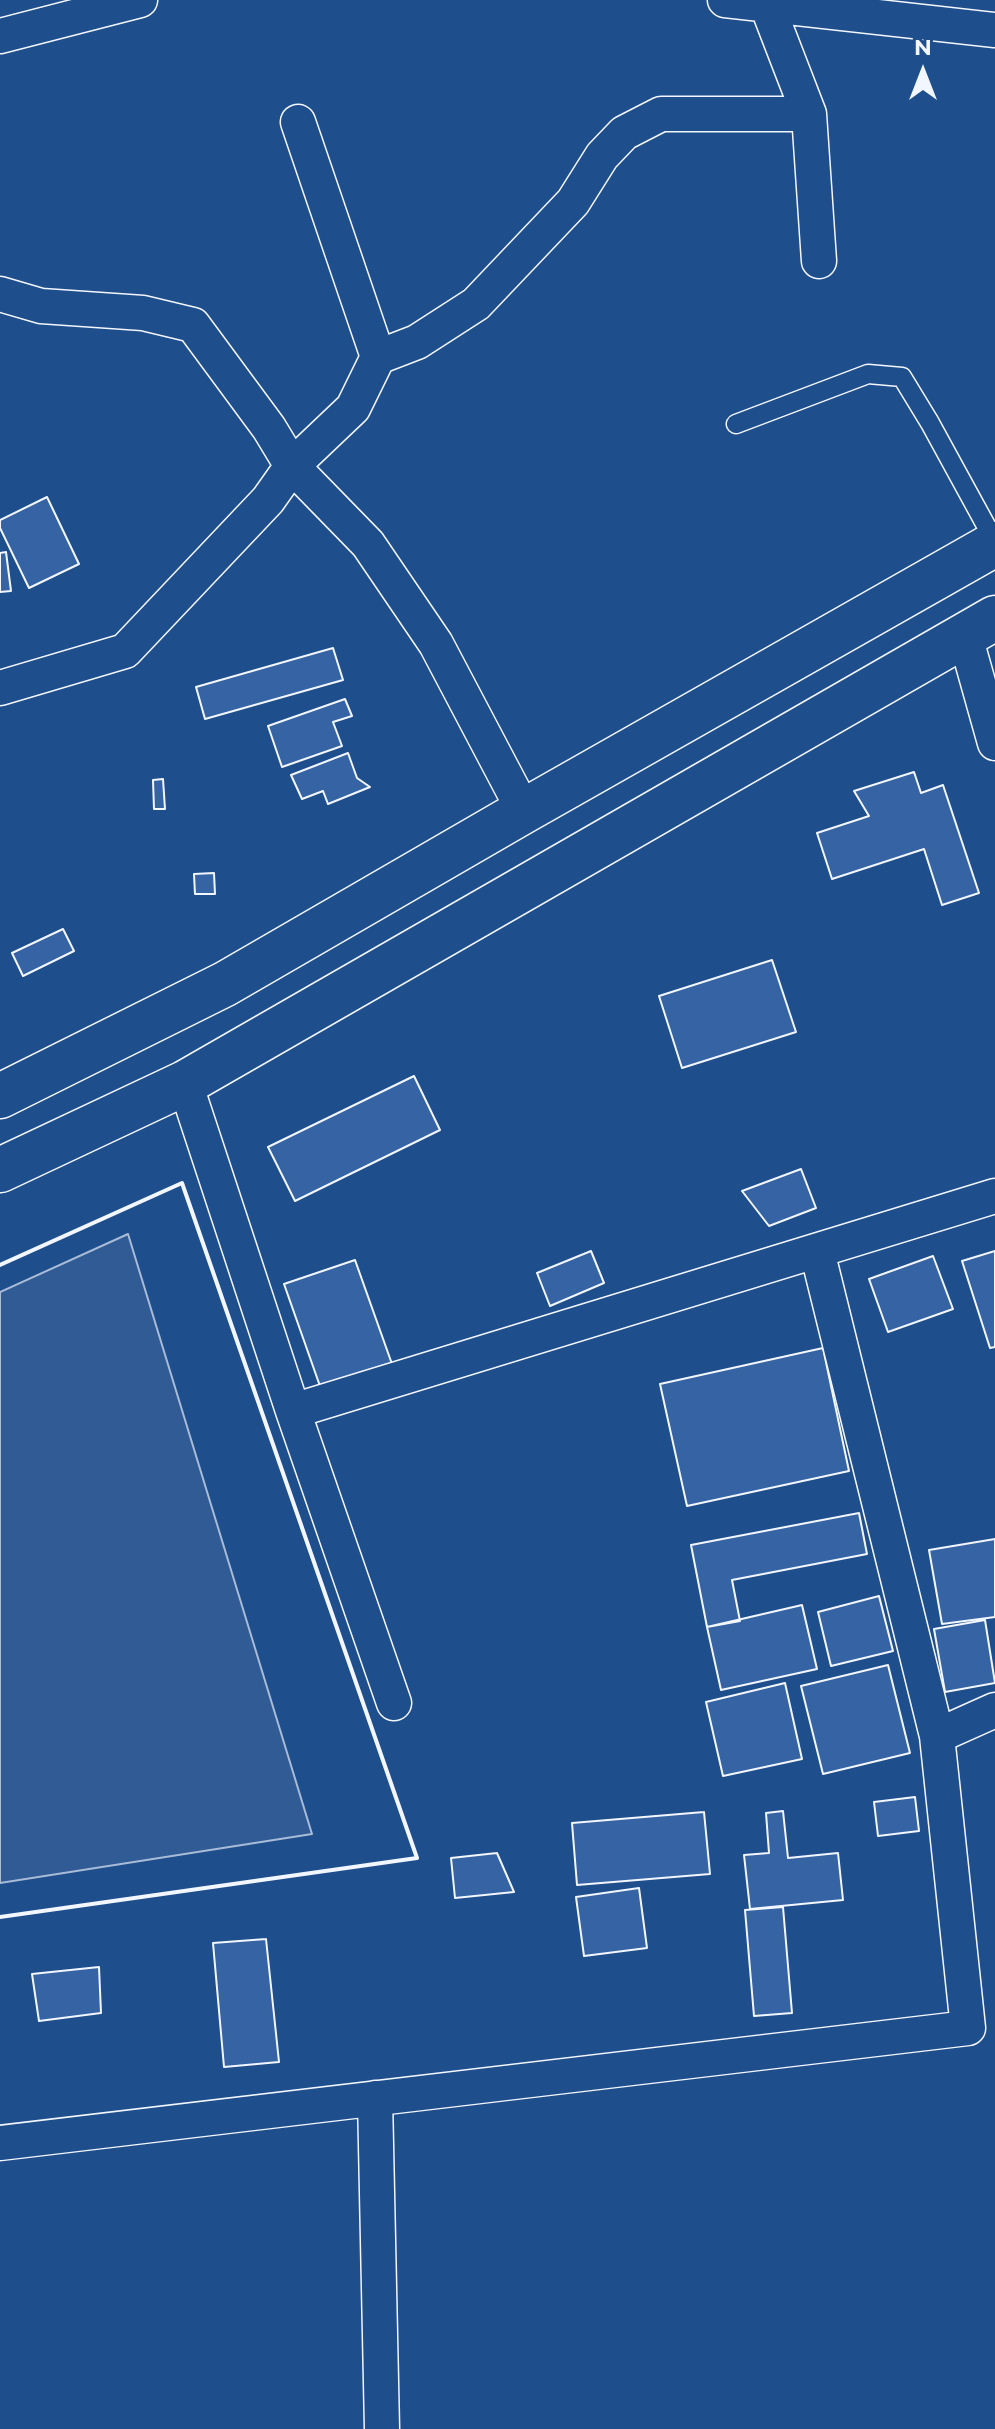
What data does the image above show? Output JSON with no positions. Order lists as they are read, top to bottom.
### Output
{
  "north": "top"
}
